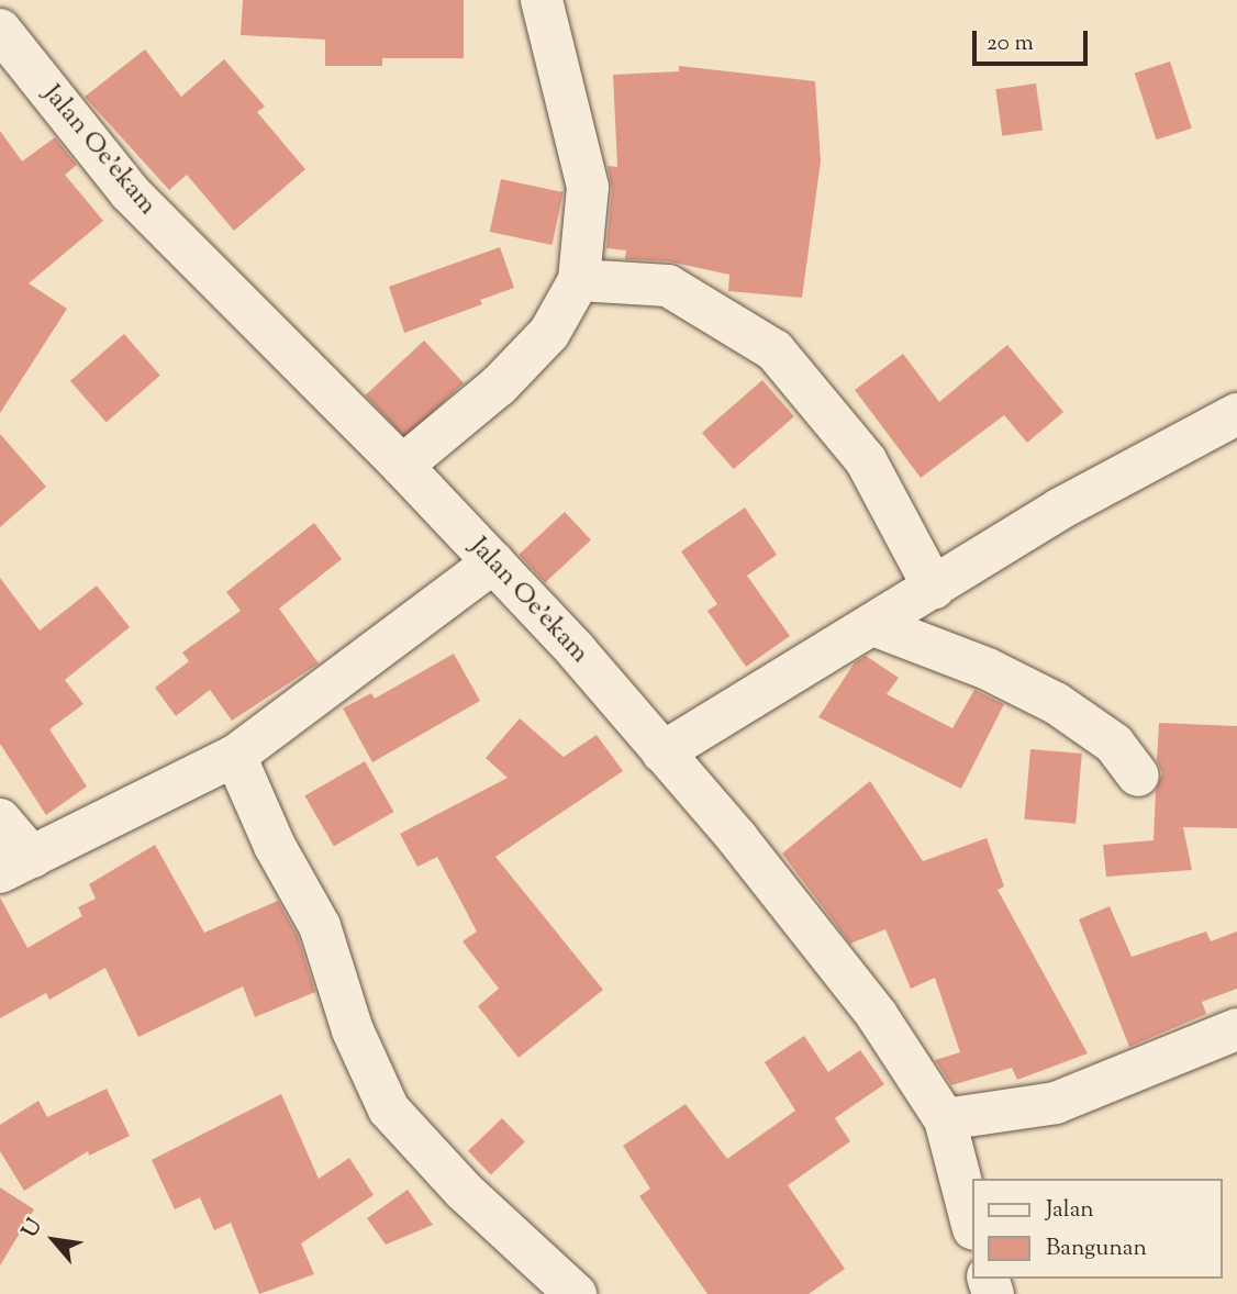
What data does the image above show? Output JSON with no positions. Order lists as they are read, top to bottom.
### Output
{
  "streets": {
    "street": ["Jalan Oe'ekam"]
  },
  "legend": ["Jalan", "Bangunan"],
  "scale_bar": "20 m",
  "north": "top left"
}
